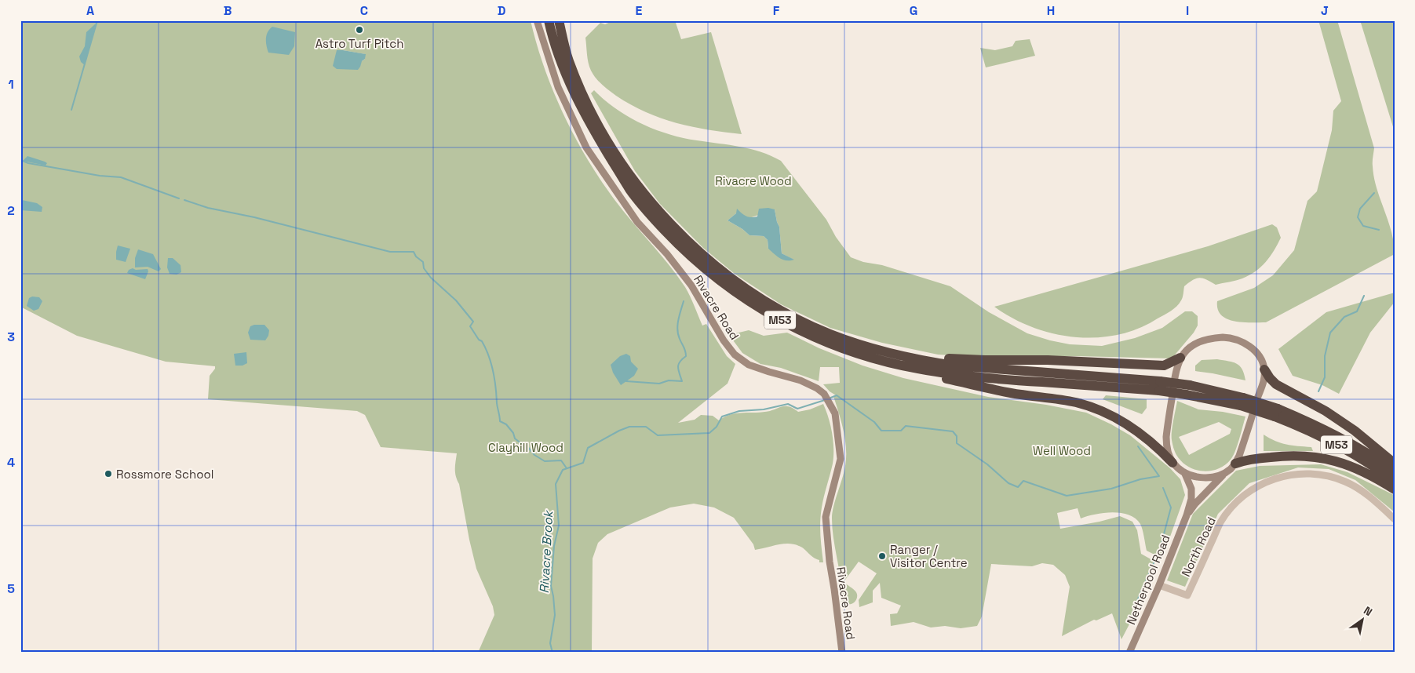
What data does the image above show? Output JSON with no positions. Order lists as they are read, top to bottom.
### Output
{
  "streets": {
    "highway": ["M53"],
    "main road": ["Rivacre Road", "Netherpool Road"],
    "street": ["North Road"]
  },
  "crossings": [
    ["North Road", "Netherpool Road"]
  ],
  "water": ["Rivacre Brook"],
  "parks": ["Rivacre Wood", "Clayhill Wood", "Well Wood"],
  "places": ["Astro Turf Pitch", "Rossmore School", "Ranger / Visitor Centre"],
  "north": "top right",
  "grid": {
    "columns": [
      "A",
      "B",
      "C",
      "D",
      "E",
      "F",
      "G",
      "H",
      "I",
      "J"
    ],
    "rows": [
      "1",
      "2",
      "3",
      "4",
      "5"
    ]
  }
}
